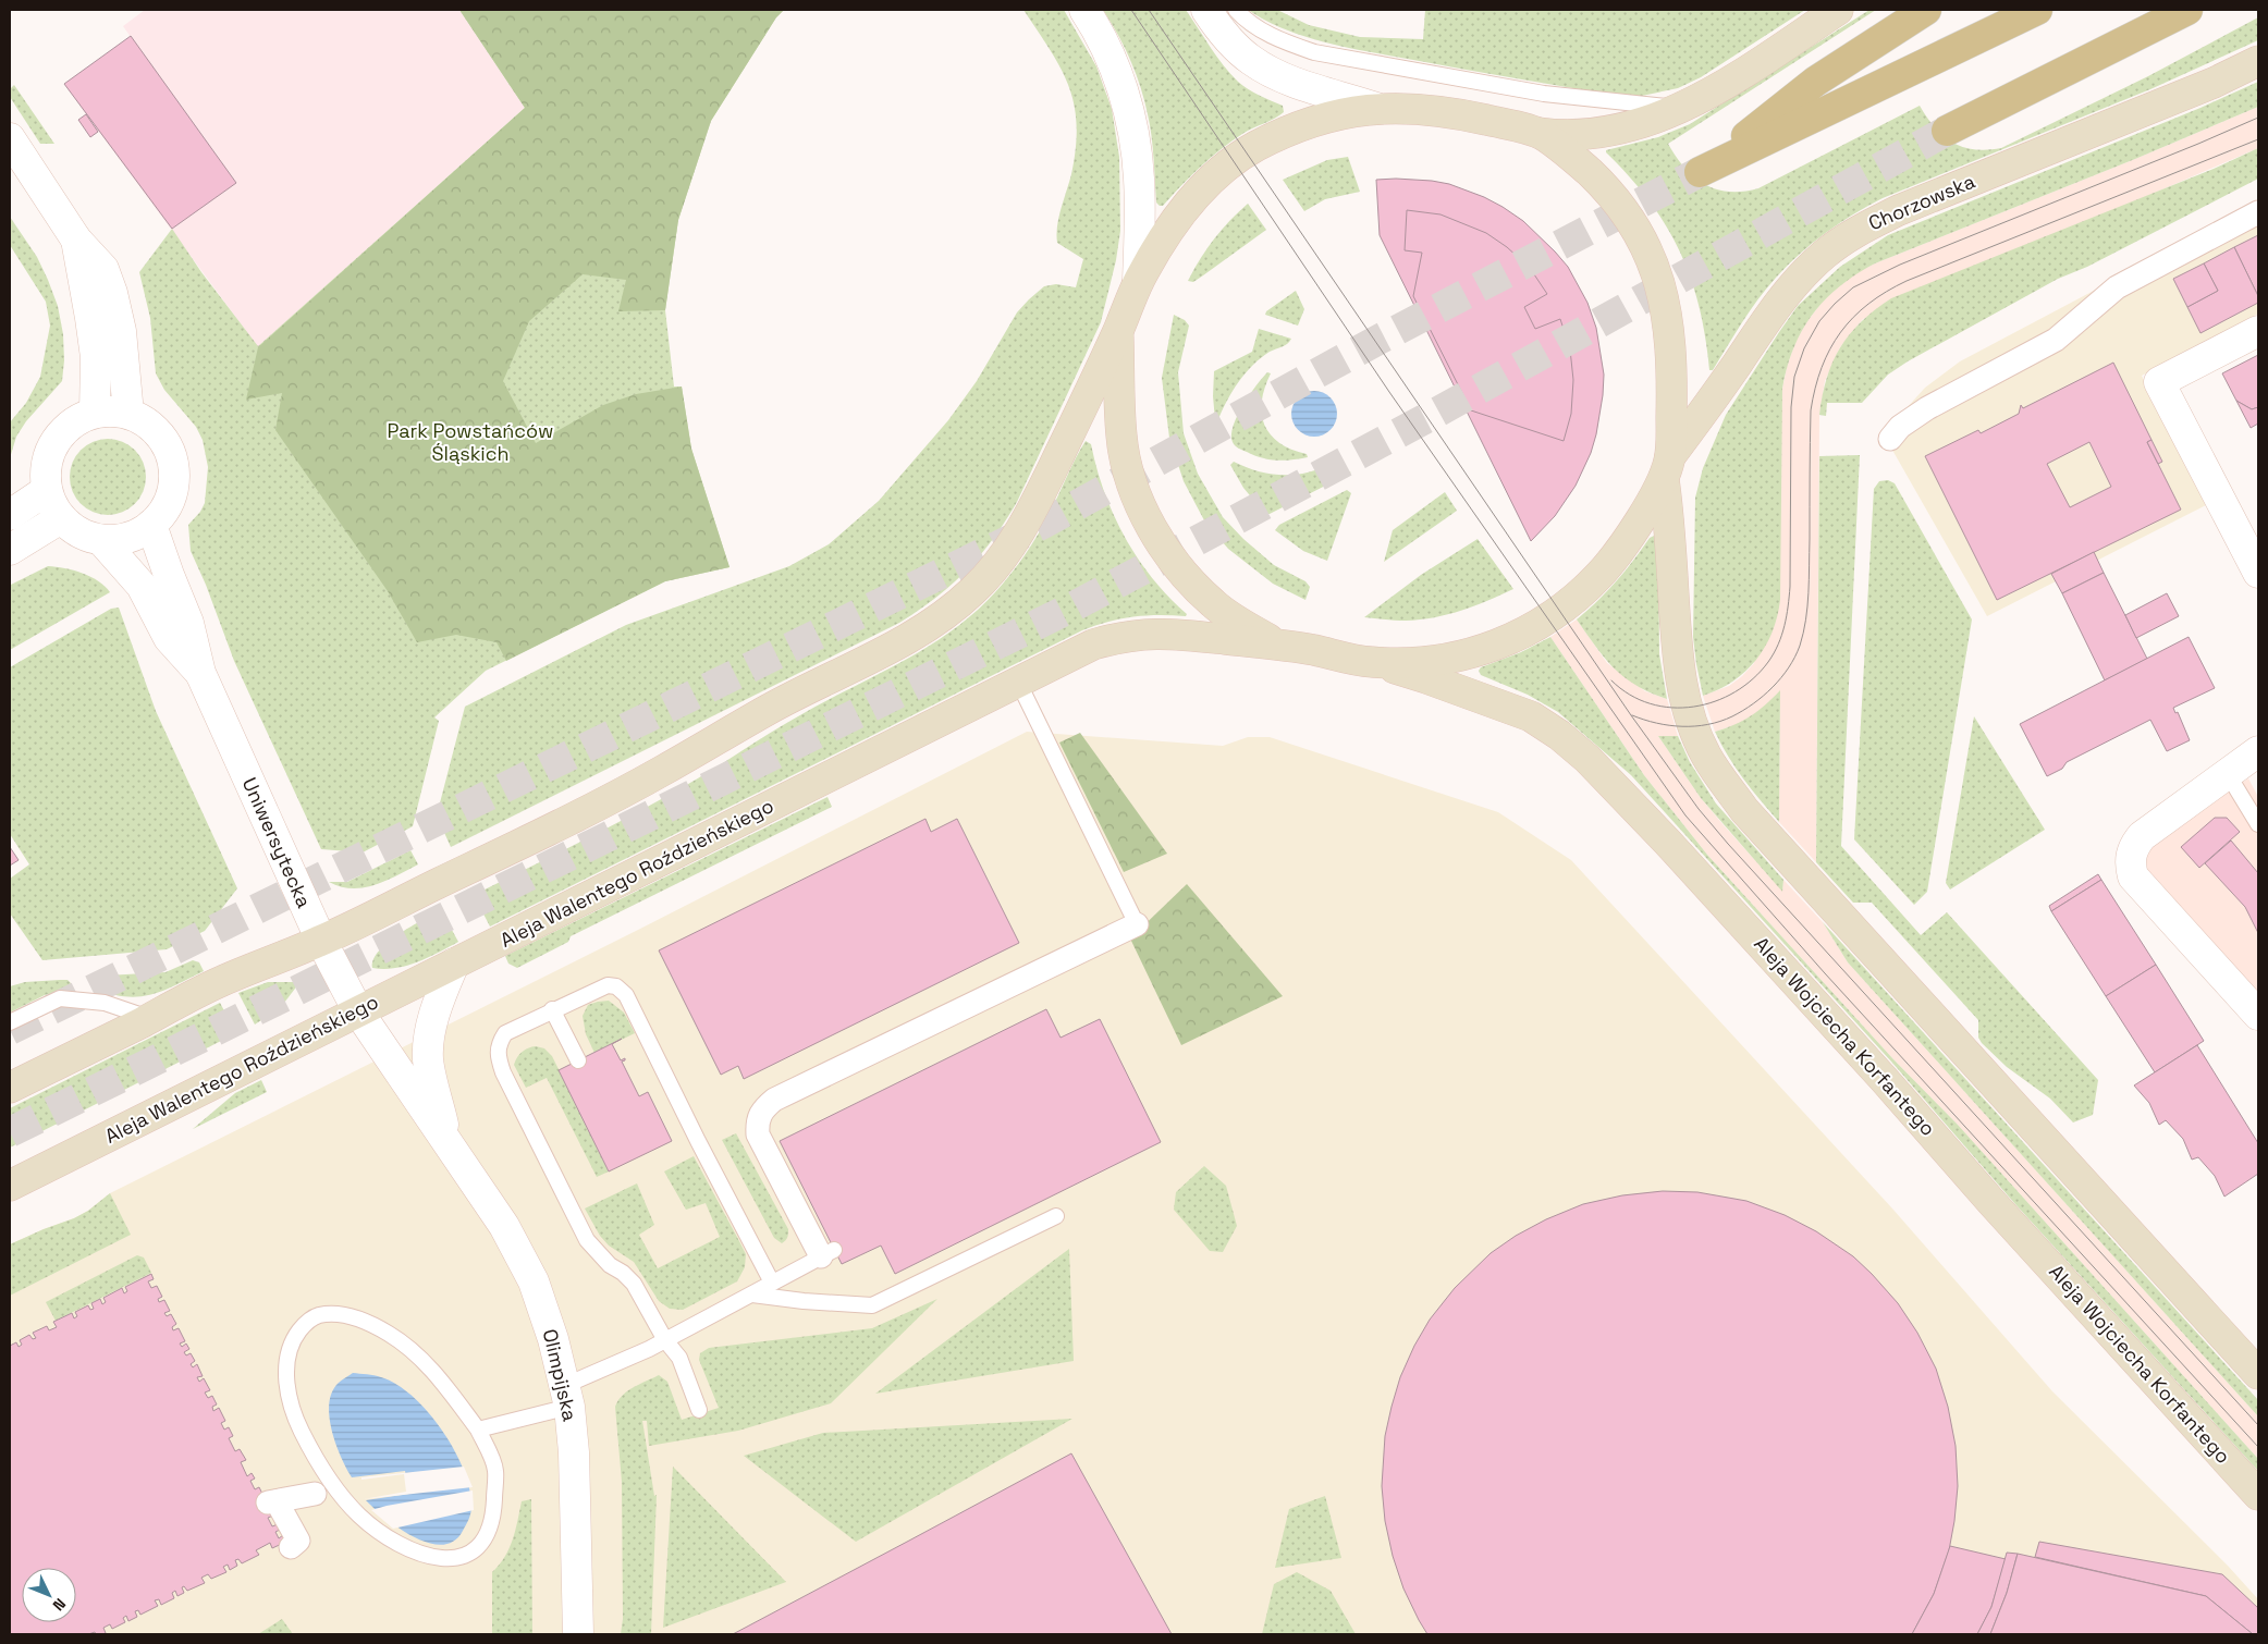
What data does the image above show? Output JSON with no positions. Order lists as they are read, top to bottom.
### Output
{
  "streets": {
    "main road": ["Chorzowska", "Aleja Walentego Roździeńskiego", "Aleja Wojciecha Korfantego"],
    "street": ["Uniwersytecka", "Olimpijska"]
  },
  "crossings": [
    ["Chorzowska", "Aleja Walentego Roździeńskiego"],
    ["Chorzowska", "Aleja Wojciecha Korfantego"],
    ["Uniwersytecka", "Aleja Walentego Roździeńskiego"],
    ["Uniwersytecka", "Olimpijska"],
    ["Aleja Walentego Roździeńskiego", "Aleja Wojciecha Korfantego"],
    ["Aleja Walentego Roździeńskiego", "Olimpijska"]
  ],
  "parks": ["Park Powstańców Śląskich"],
  "north": "bottom right"
}
